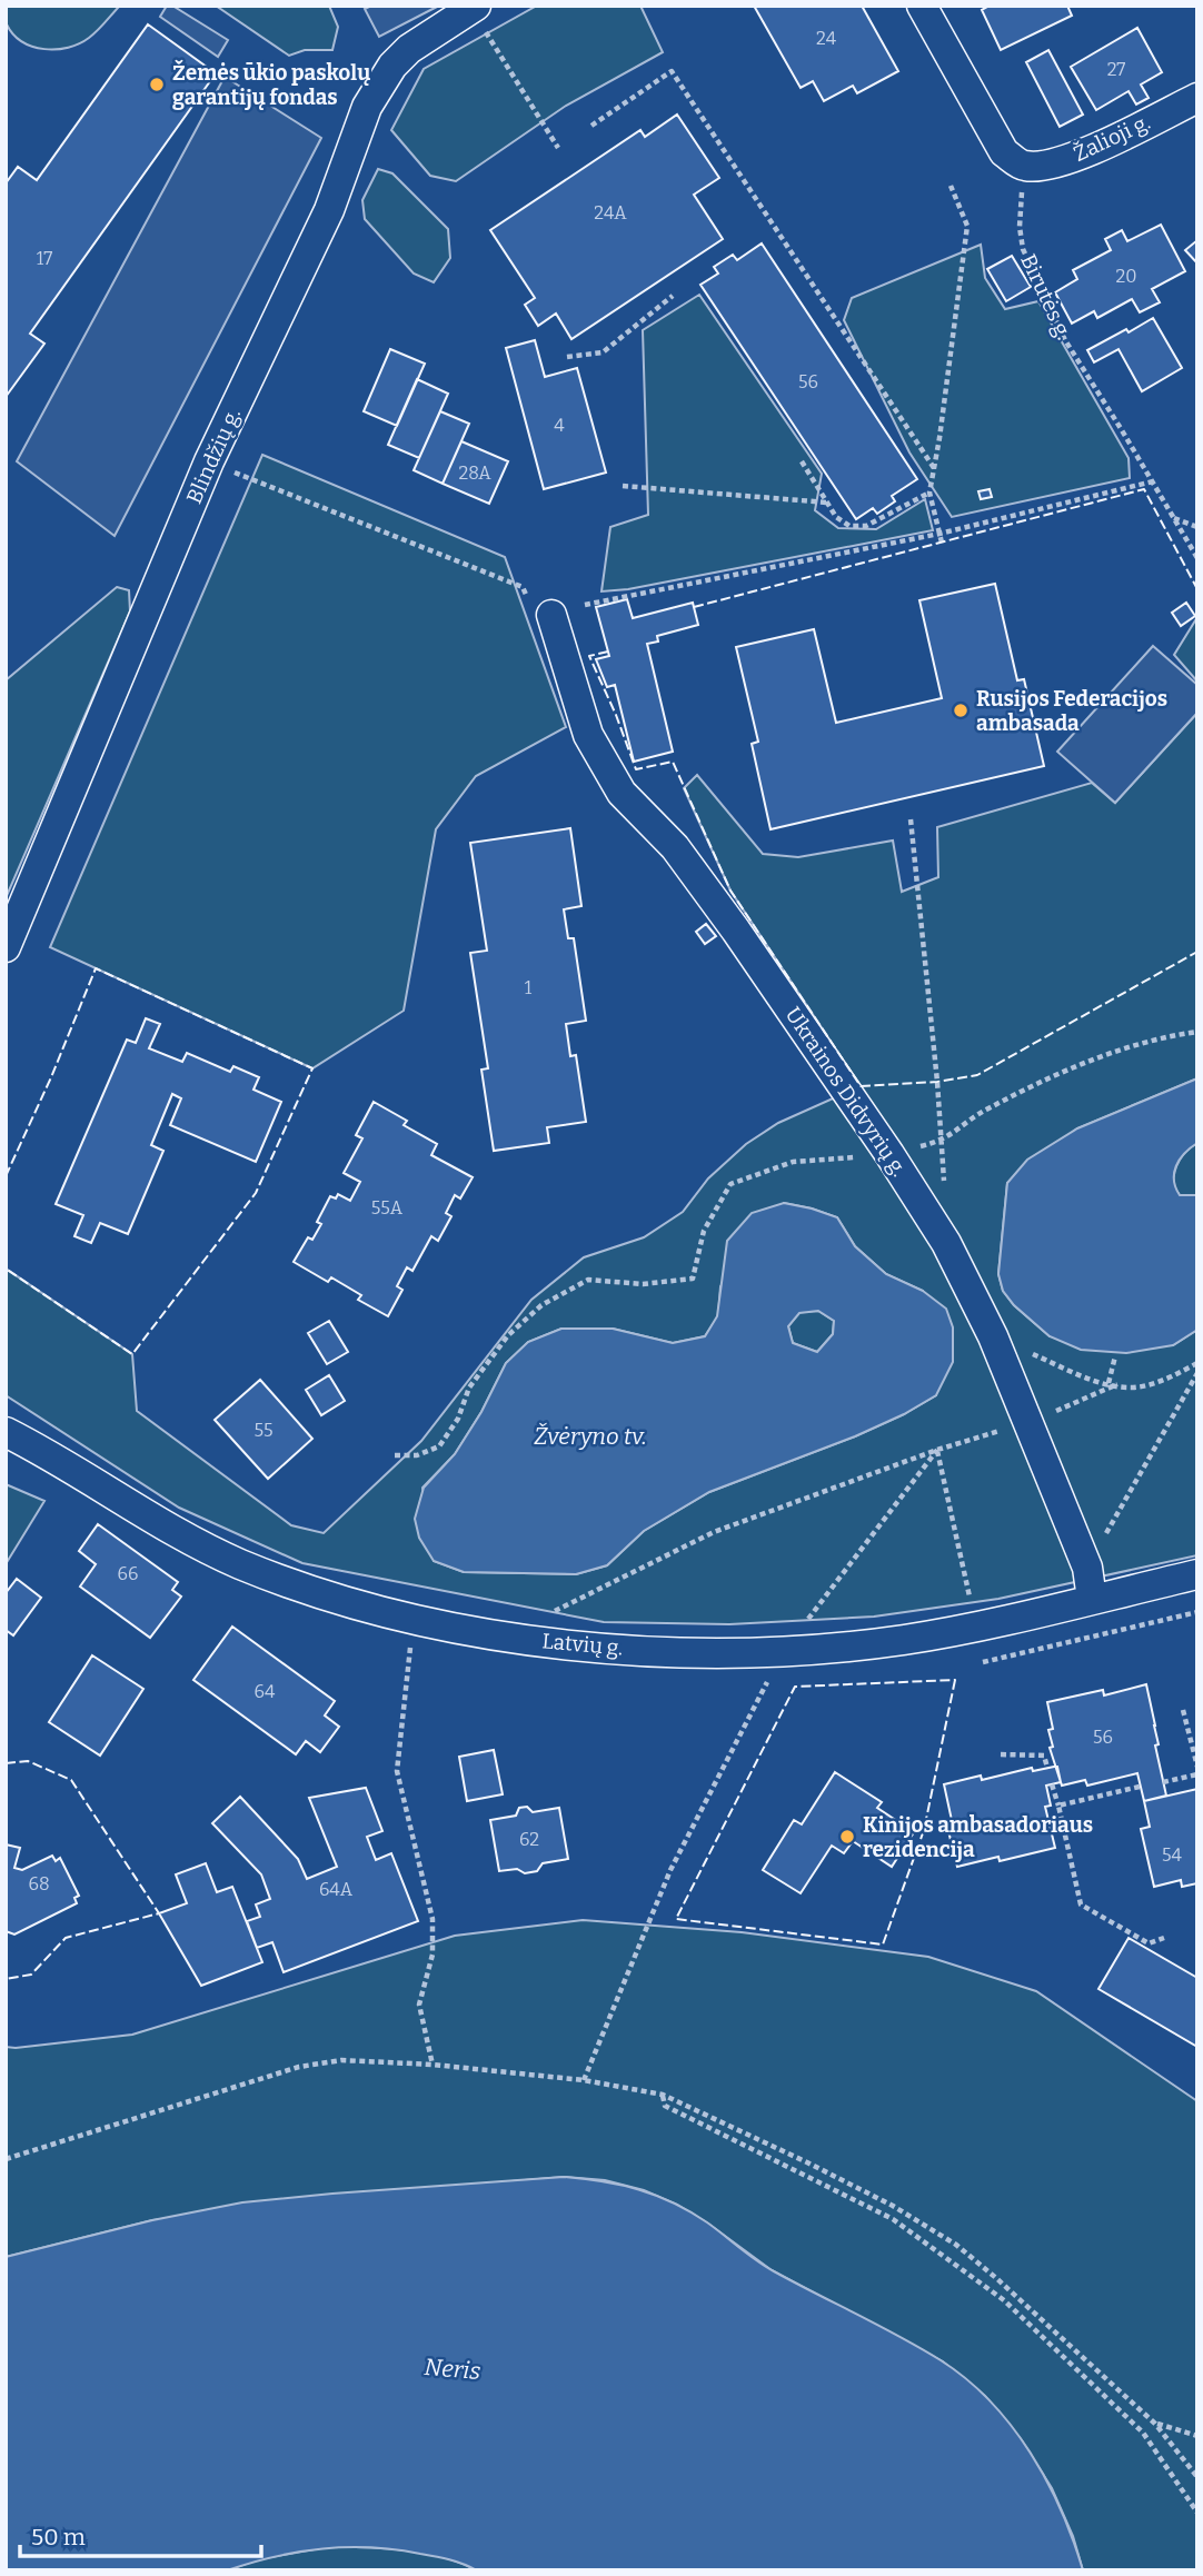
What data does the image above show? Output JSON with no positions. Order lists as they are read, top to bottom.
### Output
{
  "streets": {
    "street": [
      "Žalioji g.",
      "Blindžių g.",
      "Ukrainos Didvyrių g.",
      "Latvių g."
    ],
    "path": ["Birutės g."]
  },
  "crossings": [
    ["Žalioji g.", "Birutės g."],
    ["Ukrainos Didvyrių g.", "Latvių g."]
  ],
  "water": ["Žvėryno tv.", "Neris"],
  "places": ["Žemės ūkio paskolų garantijų fondas", "Rusijos Federacijos ambasada", "Kinijos ambasadoriaus rezidencija"],
  "house_numbers": [
    "24",
    "27",
    "24A",
    "17",
    "20",
    "56",
    "4",
    "28A",
    "1",
    "55A",
    "55",
    "66",
    "64",
    "56",
    "62",
    "54",
    "68",
    "64A"
  ],
  "scale_bar": "50 m"
}
